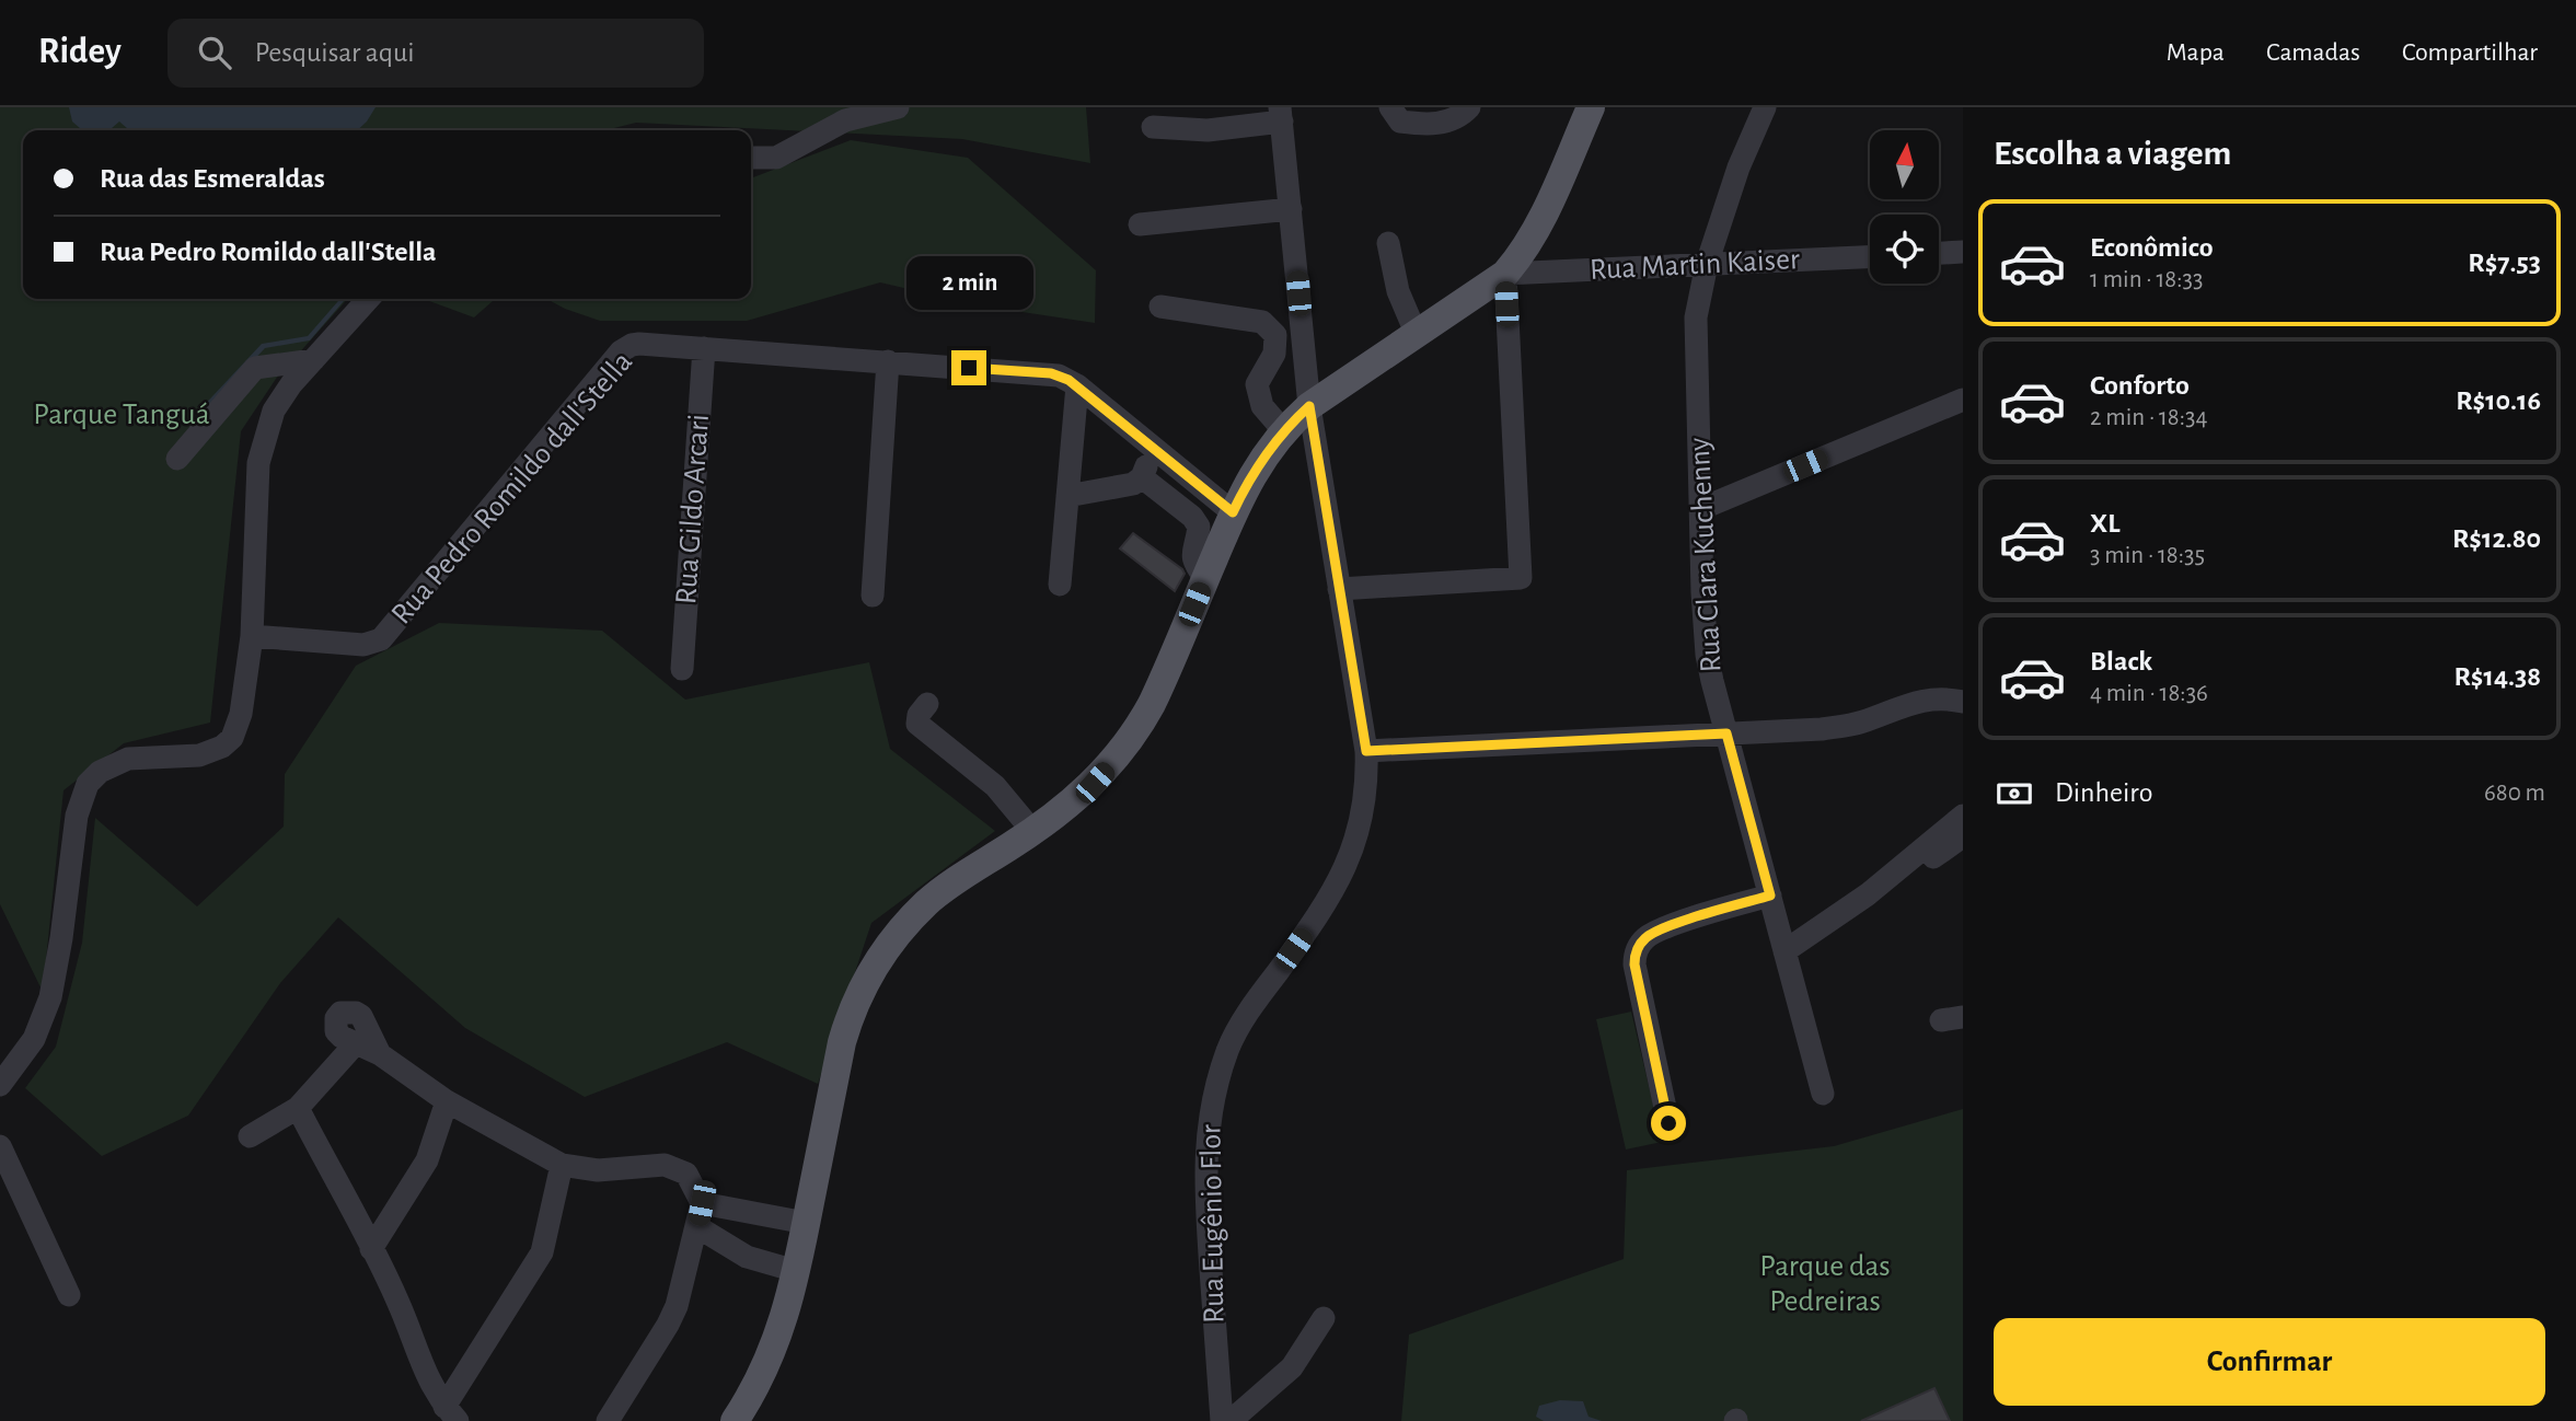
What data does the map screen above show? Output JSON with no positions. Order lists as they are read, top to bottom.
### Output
{
  "streets": {
    "street": [
      "Rua Martin Kaiser",
      "Rua Pedro Romildo dall'Stella",
      "Rua Gildo Arcari",
      "Rua Clara Kuchenny",
      "Rua Eugênio Flor"
    ]
  },
  "crossings": [
    ["Rua Martin Kaiser", "Rua Clara Kuchenny"],
    ["Rua Pedro Romildo dall'Stella", "Rua Gildo Arcari"]
  ],
  "parks": ["Parque Tanguá", "Parque das Pedreiras"],
  "north": "top",
  "page": {
    "header": "Ridey",
    "search": "Pesquisar aqui",
    "nav": ["Mapa", "Camadas", "Compartilhar"],
    "heading": "Escolha a viagem",
    "banner": ["Rua das Esmeraldas", "Rua Pedro Romildo dall'Stella"],
    "list": [
      {
        "name": "Econômico",
        "note": "1 min · 18:33",
        "value": "R$7.53"
      },
      {
        "name": "Conforto",
        "note": "2 min · 18:34",
        "value": "R$10.16"
      },
      {
        "name": "XL",
        "note": "3 min · 18:35",
        "value": "R$12.80"
      },
      {
        "name": "Black",
        "note": "4 min · 18:36",
        "value": "R$14.38"
      }
    ],
    "bubble": "2 min",
    "pay": ["Dinheiro", "680 m"],
    "buttons": "Confirmar"
  }
}
